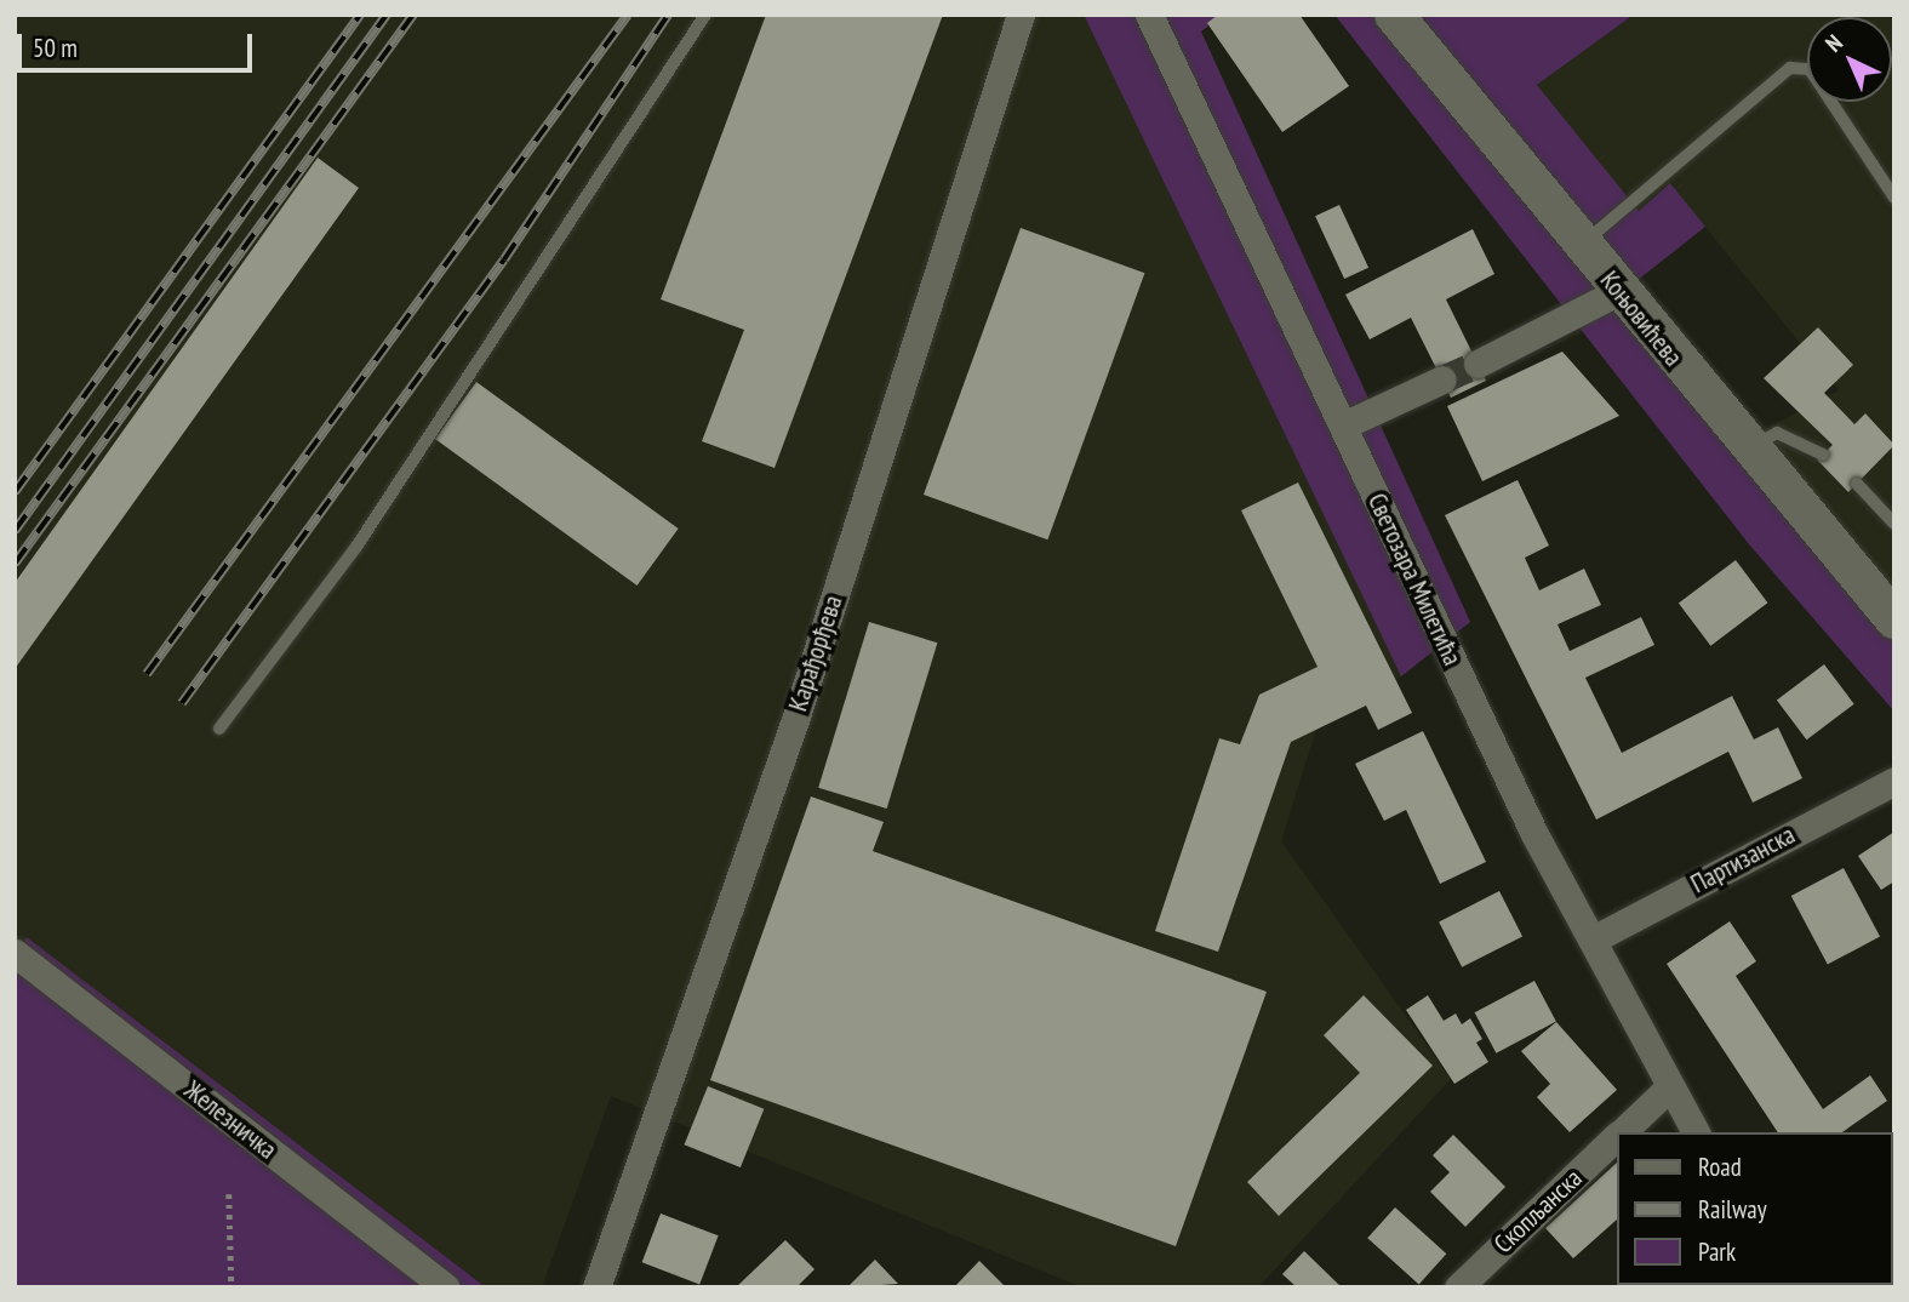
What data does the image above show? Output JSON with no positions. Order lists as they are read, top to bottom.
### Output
{
  "streets": {
    "main road": ["Коњовићева"],
    "street": [
      "Светозара Милетића",
      "Карађорђева",
      "Партизанска",
      "Железничка",
      "Скопљанска"
    ]
  },
  "crossings": [
    ["Светозара Милетића", "Партизанска"],
    ["Светозара Милетића", "Скопљанска"]
  ],
  "legend": ["Road", "Railway", "Park"],
  "scale_bar": "50 m",
  "north": "top left"
}
